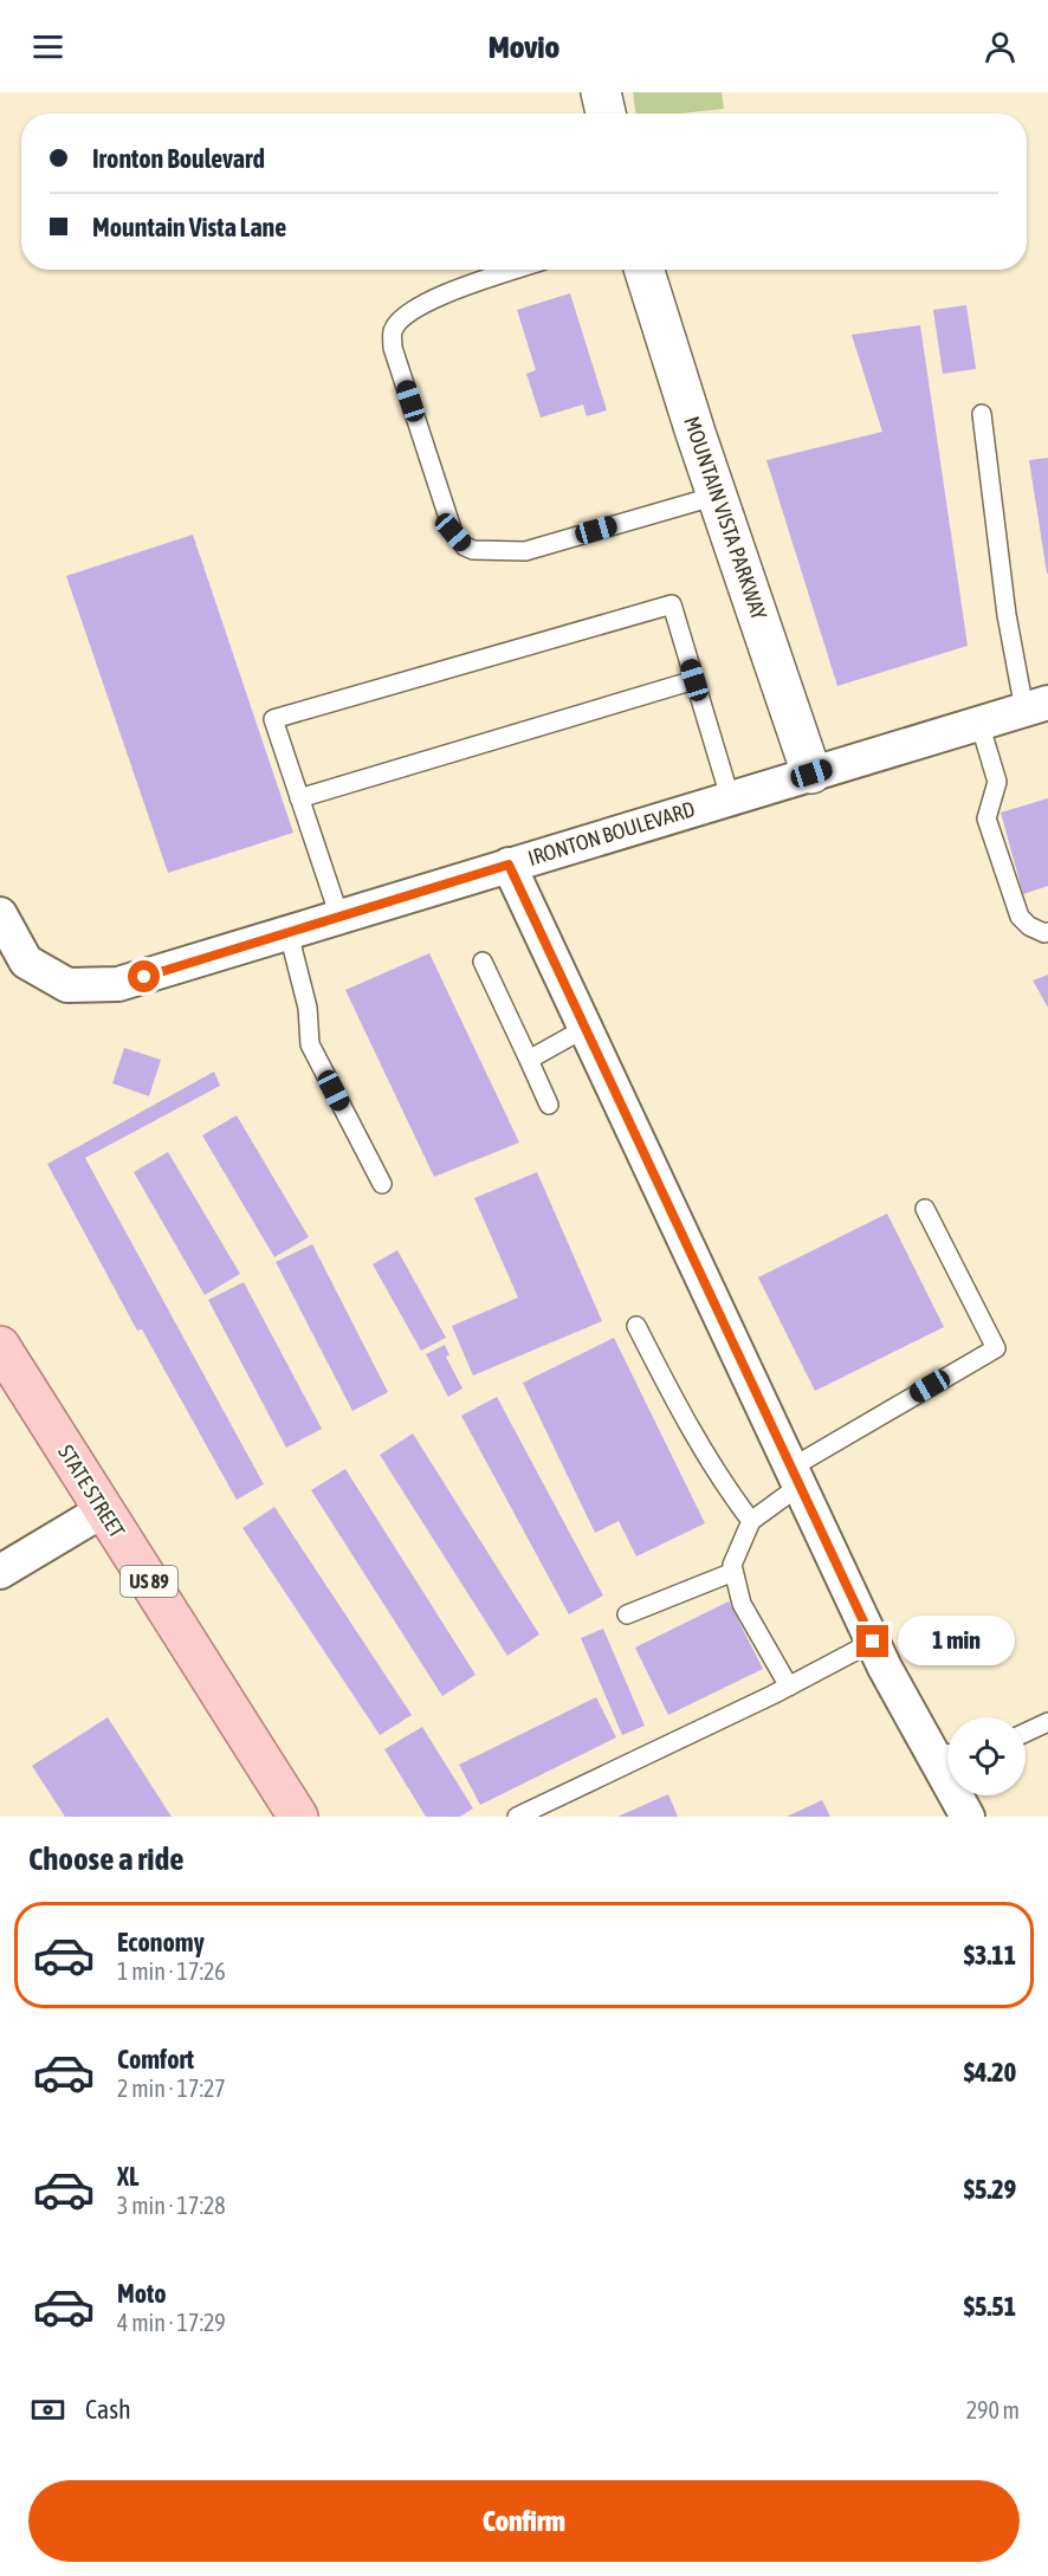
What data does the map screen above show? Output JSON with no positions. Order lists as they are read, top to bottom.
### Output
{
  "streets": {
    "main road": ["STATE STREET", "US 89"],
    "street": ["MOUNTAIN VISTA PARKWAY", "IRONTON BOULEVARD"]
  },
  "crossings": [
    ["MOUNTAIN VISTA PARKWAY", "IRONTON BOULEVARD"]
  ],
  "page": {
    "header": "Movio",
    "banner": ["Ironton Boulevard", "Mountain Vista Lane"],
    "bubble": "1 min",
    "heading": "Choose a ride",
    "list": [
      {
        "name": "Economy",
        "note": "1 min · 17:26",
        "value": "$3.11"
      },
      {
        "name": "Comfort",
        "note": "2 min · 17:27",
        "value": "$4.20"
      },
      {
        "name": "XL",
        "note": "3 min · 17:28",
        "value": "$5.29"
      },
      {
        "name": "Moto",
        "note": "4 min · 17:29",
        "value": "$5.51"
      }
    ],
    "pay": ["Cash", "290 m"],
    "buttons": "Confirm"
  }
}
